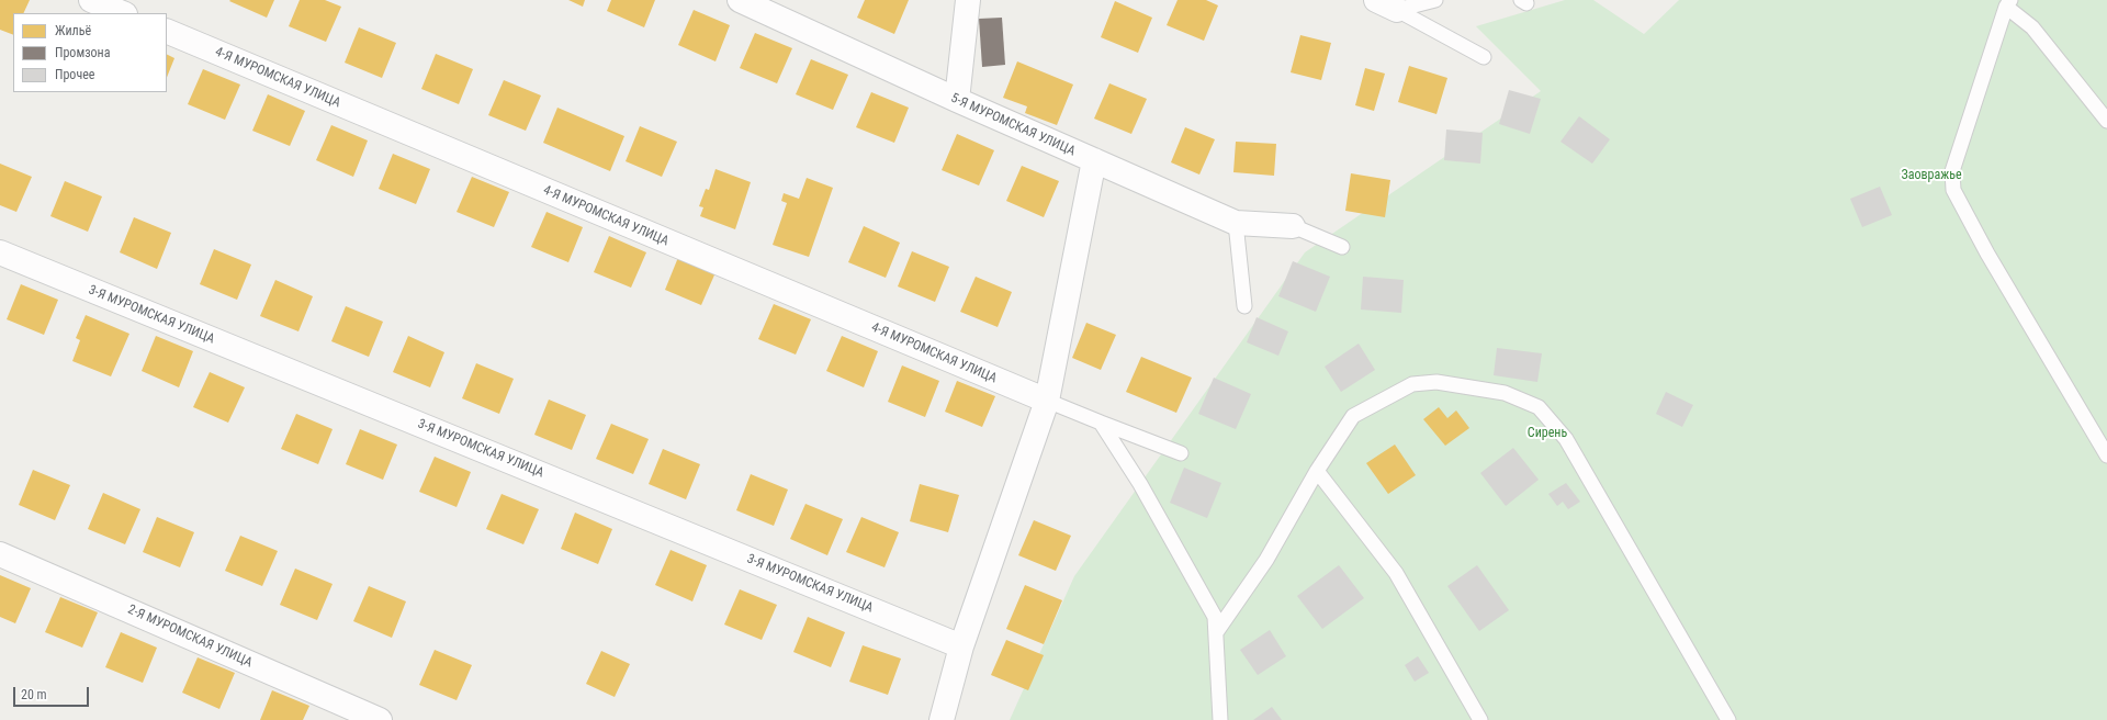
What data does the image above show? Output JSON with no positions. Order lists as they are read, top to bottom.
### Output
{
  "streets": {
    "street": [
      "4-Я МУРОМСКАЯ УЛИЦА",
      "5-Я МУРОМСКАЯ УЛИЦА",
      "3-Я МУРОМСКАЯ УЛИЦА",
      "2-Я МУРОМСКАЯ УЛИЦА"
    ]
  },
  "parks": ["Заовражье", "Сирень"],
  "legend": ["Жильё", "Промзона", "Прочее"],
  "scale_bar": "20 m"
}
